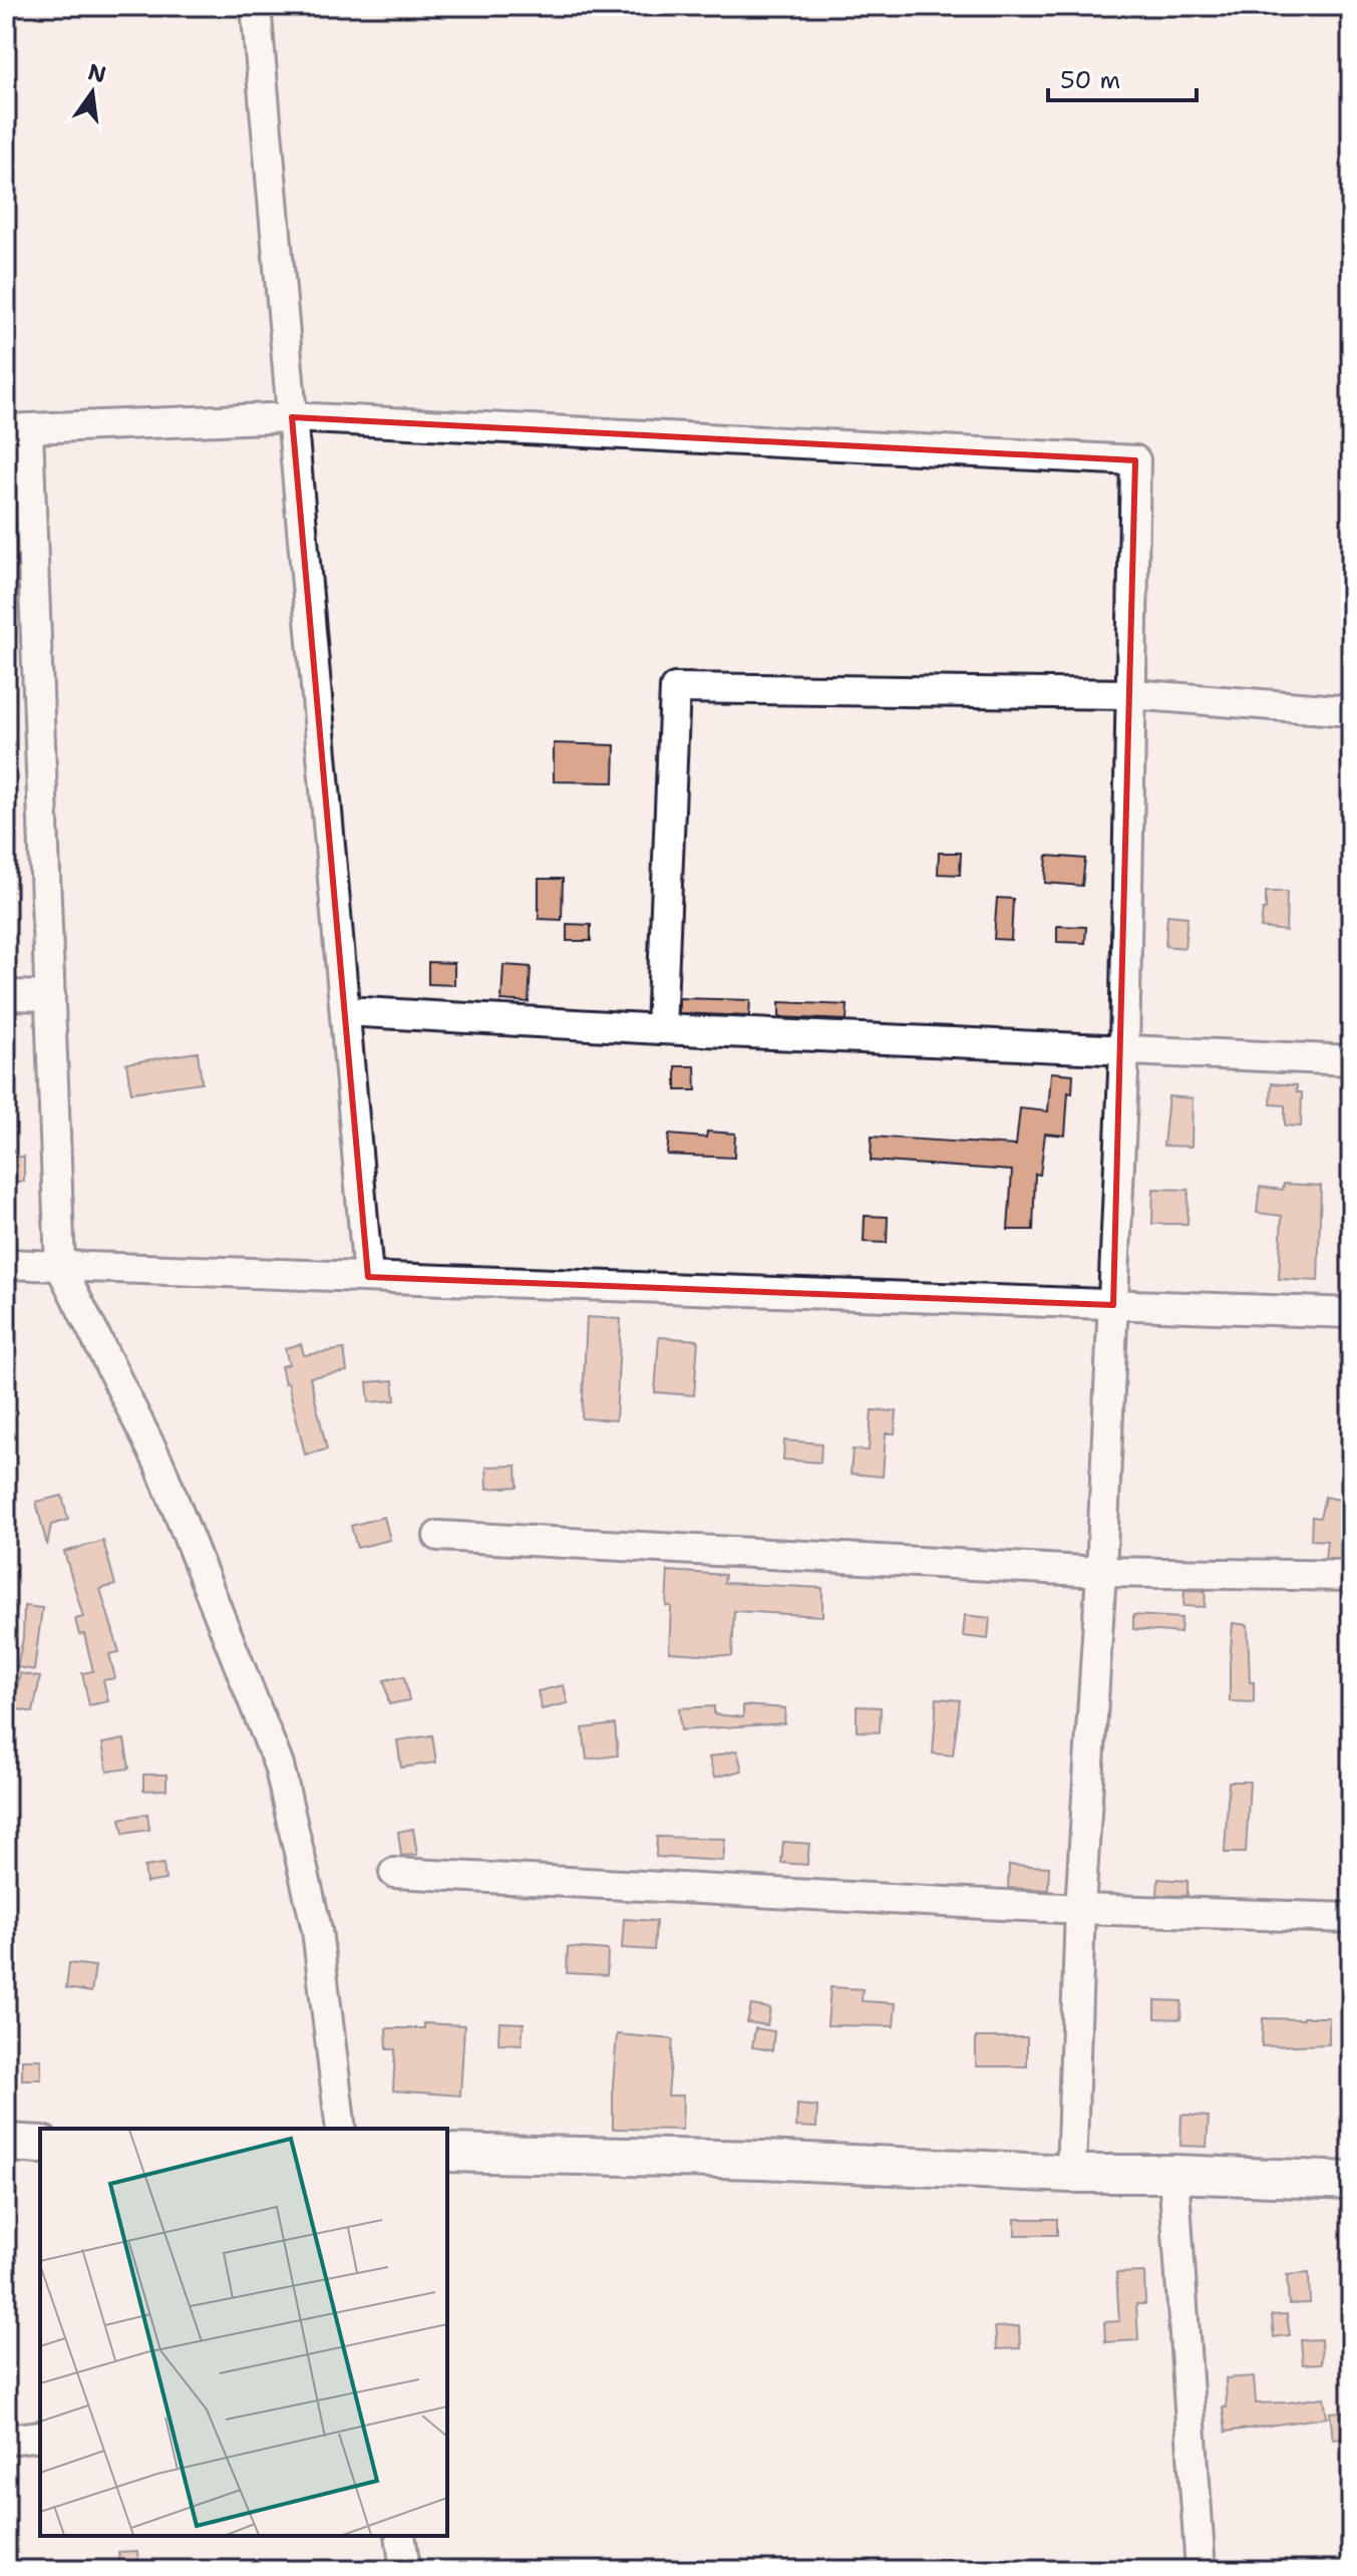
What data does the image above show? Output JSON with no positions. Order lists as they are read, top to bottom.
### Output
{
  "scale_bar": "50 m",
  "north": "top"
}
